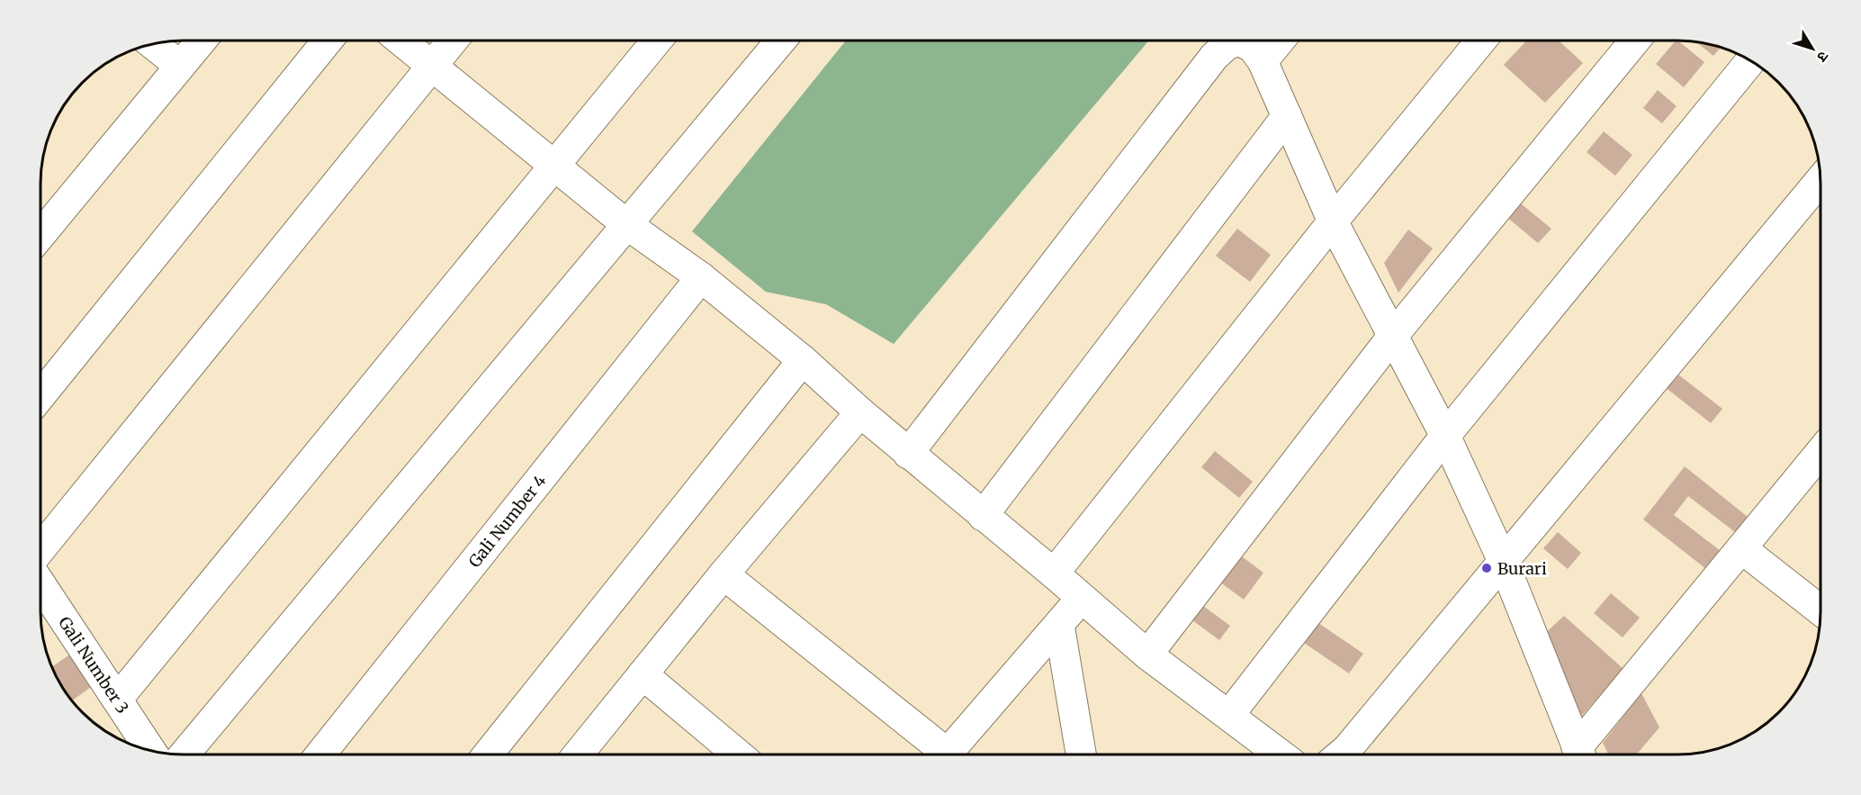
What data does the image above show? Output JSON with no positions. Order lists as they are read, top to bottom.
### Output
{
  "streets": {
    "street": ["Gali Number 4", "Gali Number 3"]
  },
  "places": ["Burari"],
  "north": "bottom right"
}
